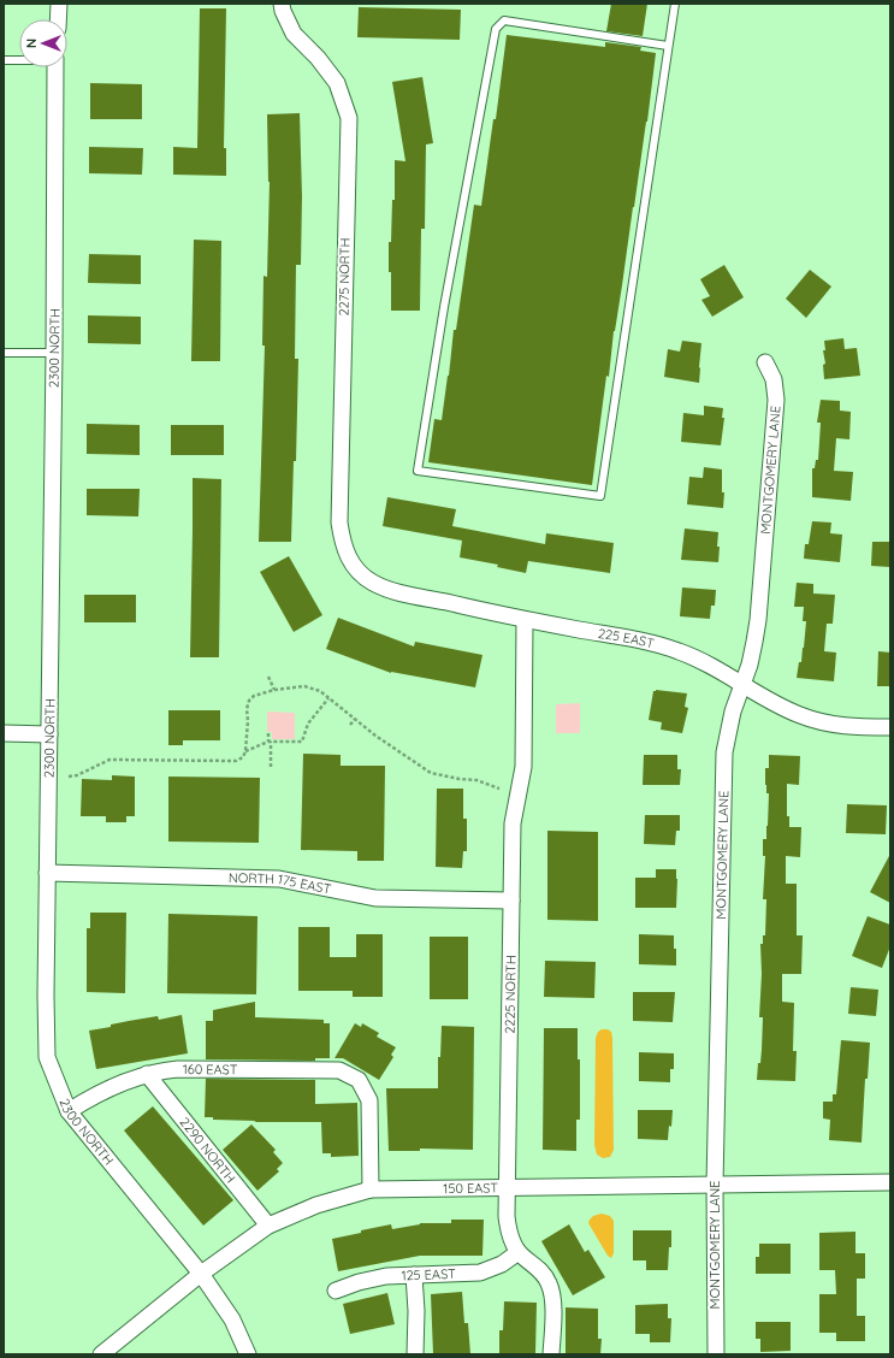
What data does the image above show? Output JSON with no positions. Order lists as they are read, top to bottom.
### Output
{
  "streets": {
    "street": [
      "2275 NORTH",
      "2300 NORTH",
      "MONTGOMERY LANE",
      "225 EAST",
      "NORTH 175 EAST",
      "2225 NORTH",
      "160 EAST",
      "2290 NORTH",
      "150 EAST",
      "125 EAST"
    ]
  },
  "crossings": [
    ["2275 NORTH", "225 EAST"],
    ["2300 NORTH", "NORTH 175 EAST"],
    ["2300 NORTH", "160 EAST"],
    ["2300 NORTH", "150 EAST"],
    ["MONTGOMERY LANE", "225 EAST"],
    ["MONTGOMERY LANE", "150 EAST"],
    ["225 EAST", "2225 NORTH"],
    ["NORTH 175 EAST", "2225 NORTH"],
    ["2225 NORTH", "150 EAST"],
    ["2225 NORTH", "125 EAST"],
    ["160 EAST", "2290 NORTH"],
    ["160 EAST", "150 EAST"],
    ["2290 NORTH", "150 EAST"]
  ],
  "north": "left"
}
